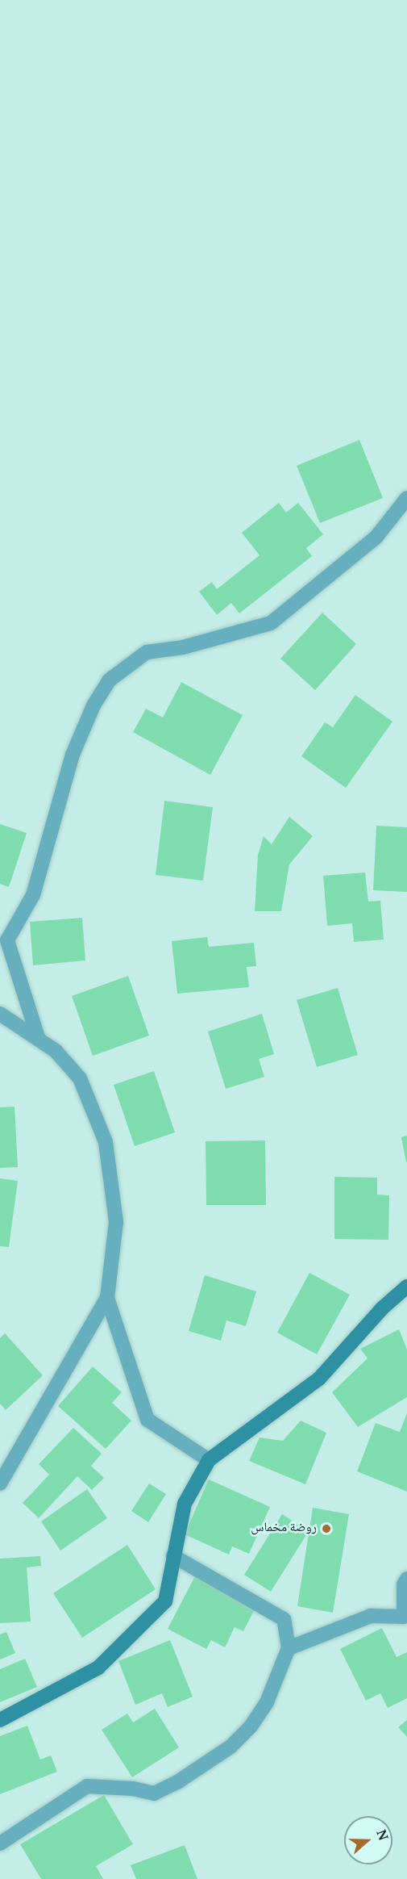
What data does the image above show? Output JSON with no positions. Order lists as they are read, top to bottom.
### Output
{
  "places": ["روضة مخماس"],
  "north": "right"
}
